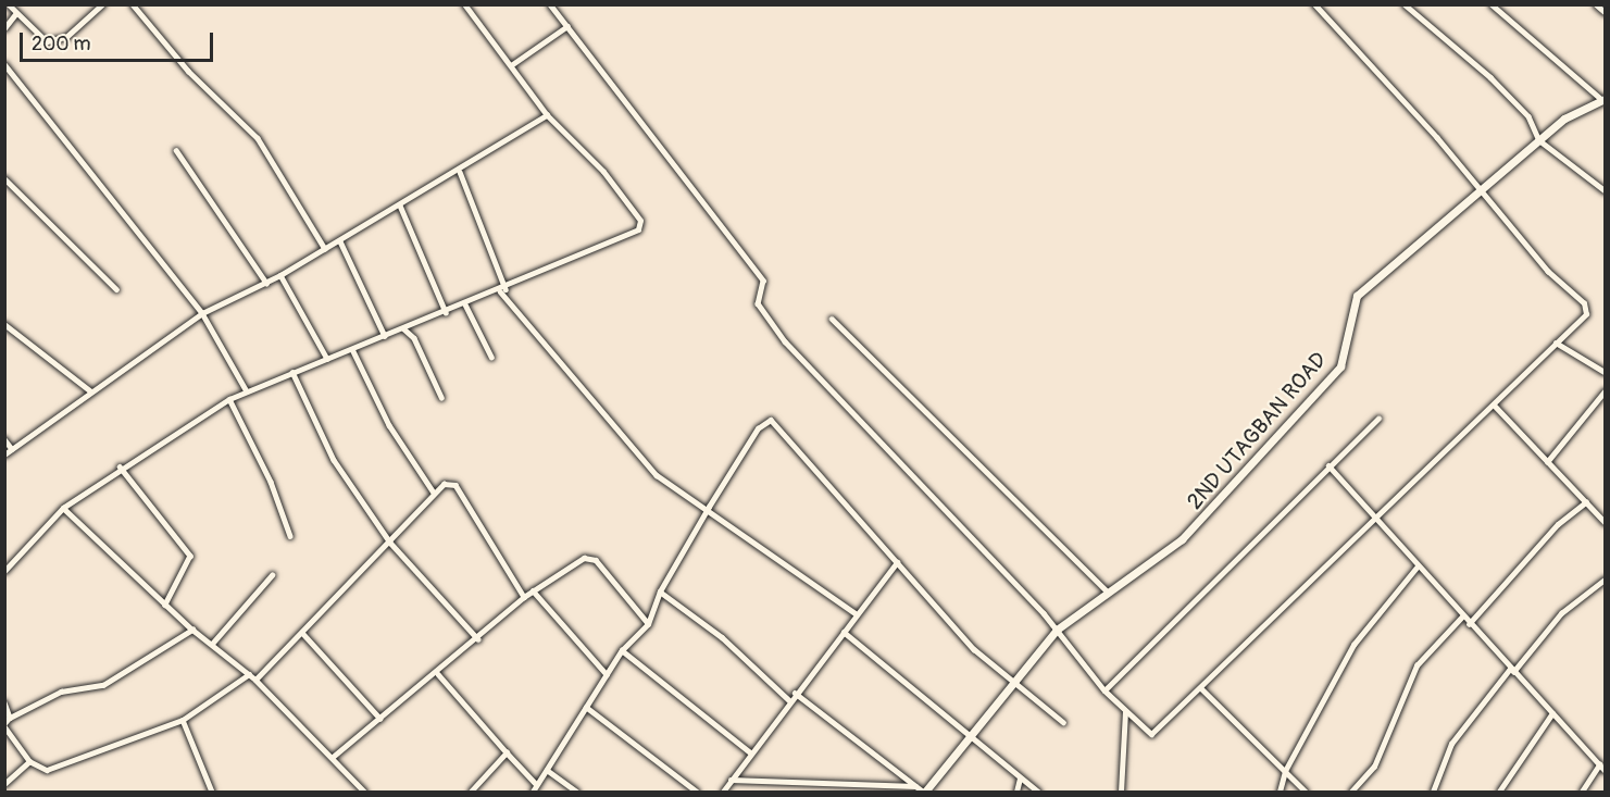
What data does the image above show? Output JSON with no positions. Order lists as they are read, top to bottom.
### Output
{
  "streets": {
    "street": ["2ND UTAGBAN ROAD"]
  },
  "scale_bar": "200 m"
}
